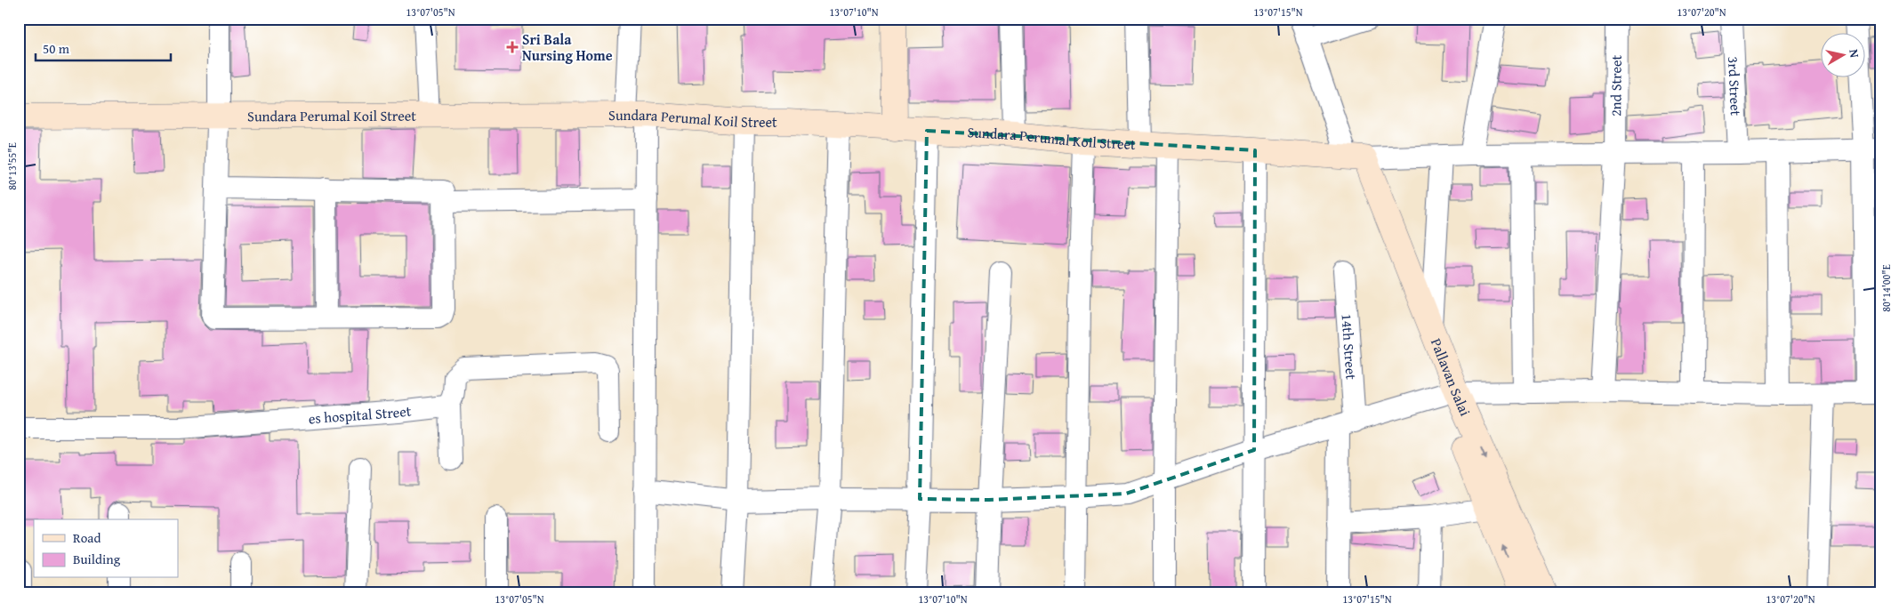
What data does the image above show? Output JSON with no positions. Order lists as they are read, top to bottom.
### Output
{
  "streets": {
    "street": [
      "2nd Street",
      "3rd Street",
      "Sundara Perumal Koil Street",
      "14th Street",
      "Pallavan Salai",
      "es hospital Street"
    ]
  },
  "crossings": [
    ["Sundara Perumal Koil Street", "Pallavan Salai"]
  ],
  "places": {
    "health": ["Sri Bala Nursing Home"]
  },
  "legend": ["Road", "Building"],
  "scale_bar": "50 m",
  "north": "right",
  "coordinates": [
    "13°07'05\"N",
    "13°07'10\"N",
    "13°07'15\"N",
    "13°07'20\"N",
    "80°13'55\"E",
    "80°14'00\"E"
  ]
}
